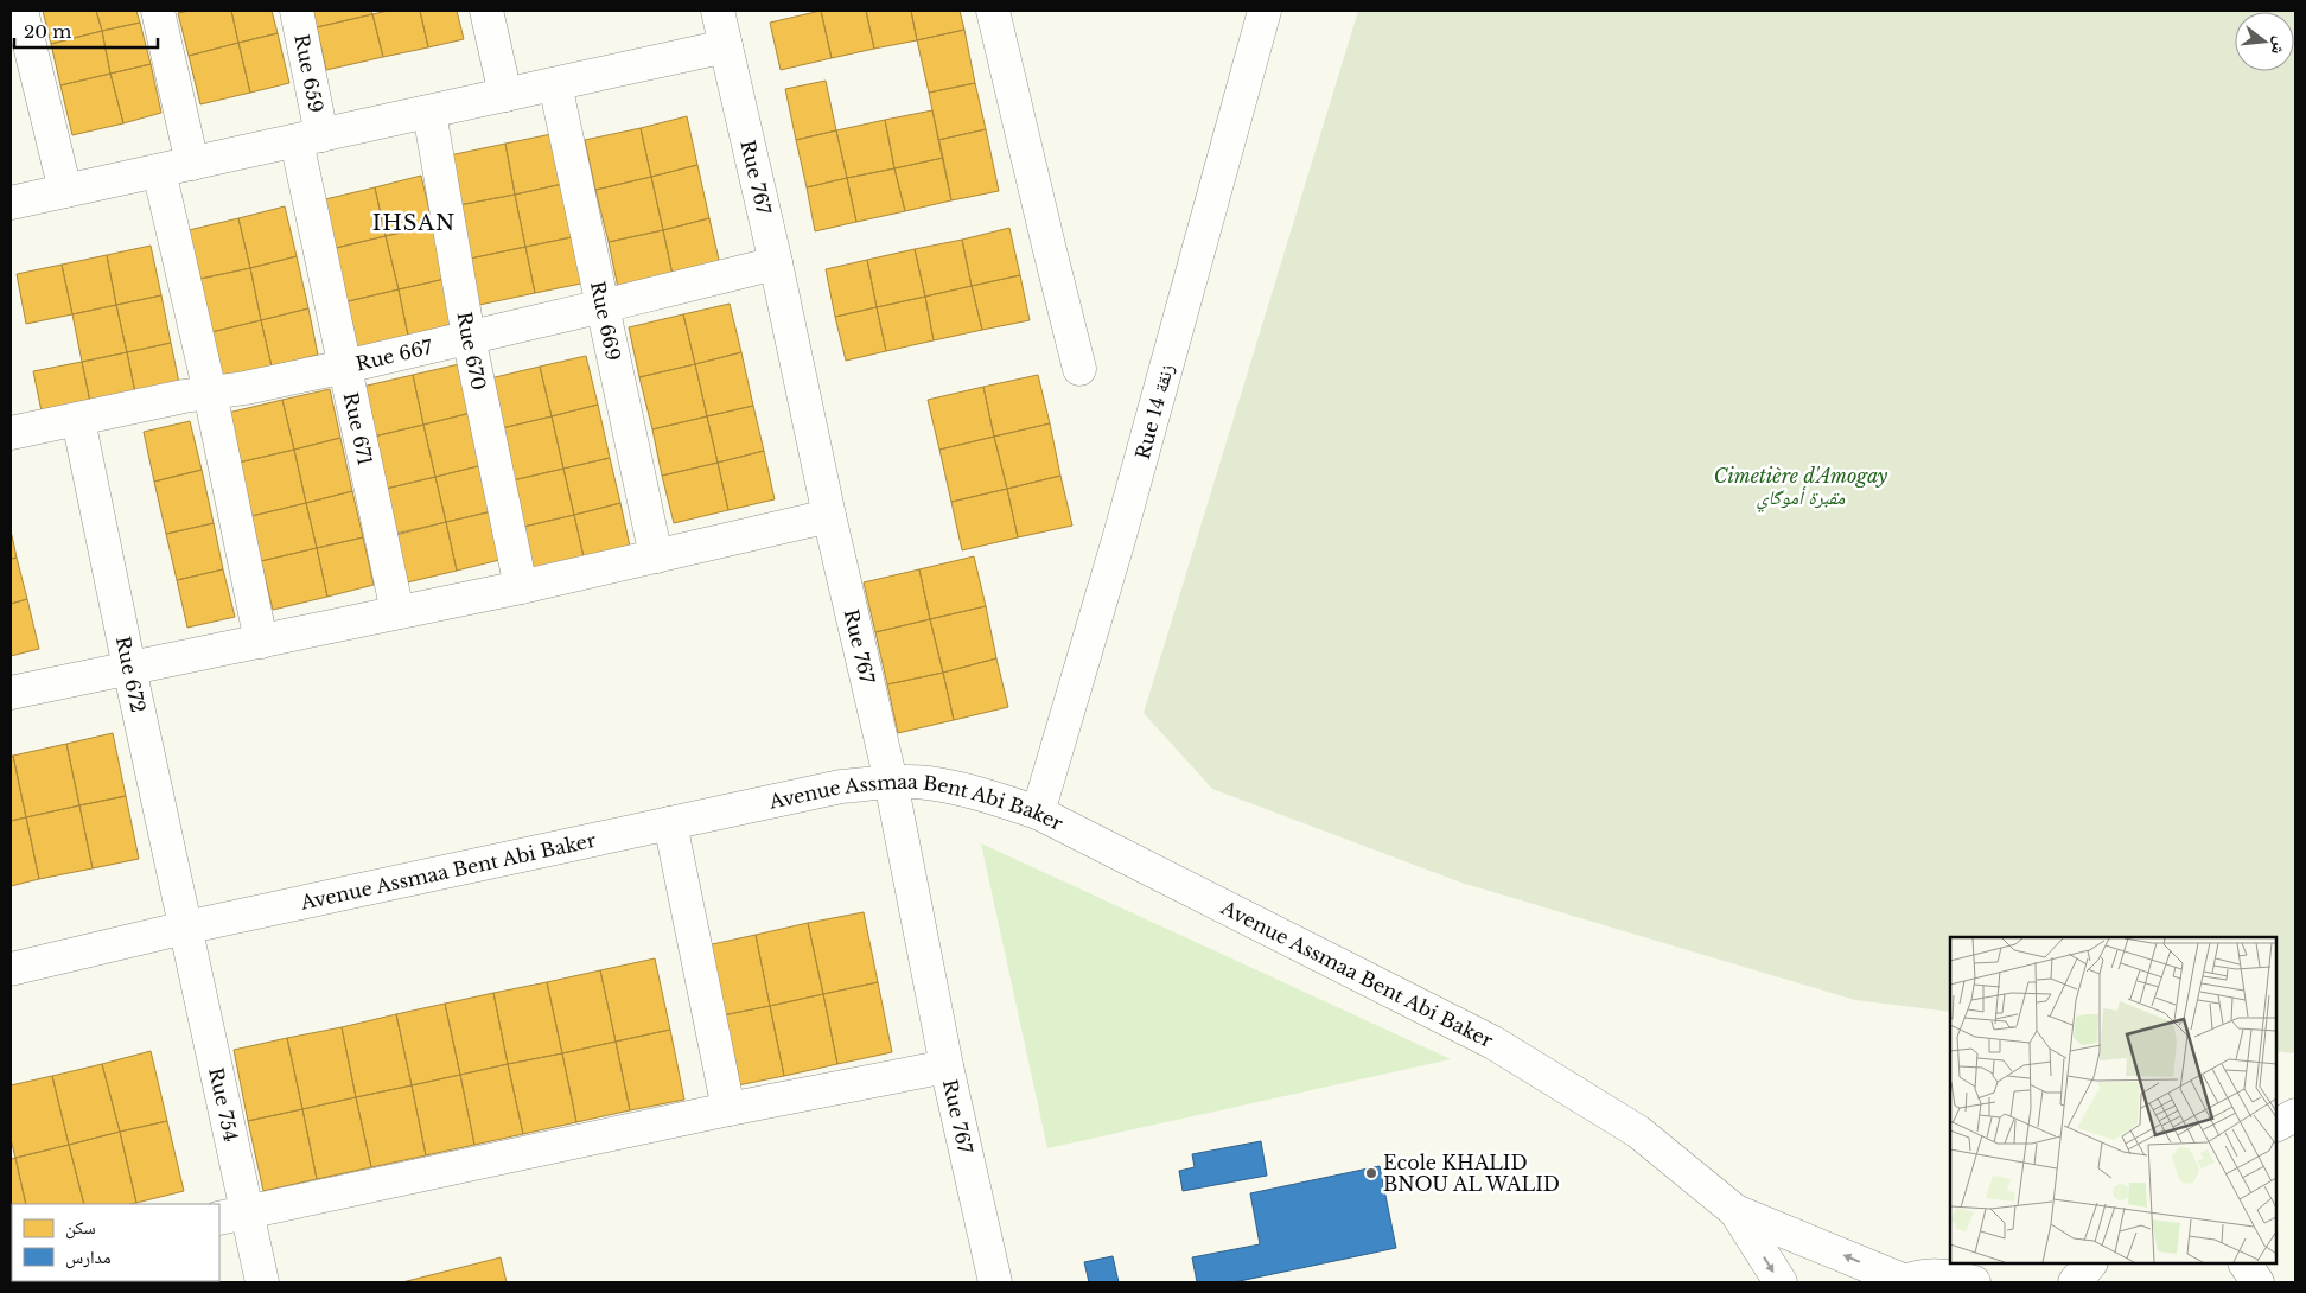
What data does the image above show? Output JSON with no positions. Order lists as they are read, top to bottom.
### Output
{
  "streets": {
    "street": [
      "Rue 659",
      "Rue 767",
      "Rue 669",
      "Rue 670",
      "Rue 667",
      "Rue 14 زنقة",
      "Rue 671",
      "Rue 672",
      "Avenue Assmaa Bent Abi Baker",
      "Rue 754"
    ]
  },
  "crossings": [
    ["Rue 659", "Rue 671"],
    ["Rue 767", "Rue 667"],
    ["Rue 767", "Avenue Assmaa Bent Abi Baker"],
    ["Rue 669", "Rue 667"],
    ["Rue 670", "Rue 667"],
    ["Rue 667", "Rue 671"],
    ["Rue 667", "Rue 672"],
    ["Rue 14 زنقة", "Avenue Assmaa Bent Abi Baker"],
    ["Rue 672", "Avenue Assmaa Bent Abi Baker"],
    ["Rue 672", "Rue 754"],
    ["Avenue Assmaa Bent Abi Baker", "Rue 754"]
  ],
  "districts": ["IHSAN"],
  "parks": ["Cimetière d'Amogay مقبرة أموگاي"],
  "places": ["Ecole KHALID BNOU AL WALID"],
  "legend": ["سكن", "مدارس"],
  "scale_bar": "20 m",
  "north": "right"
}
